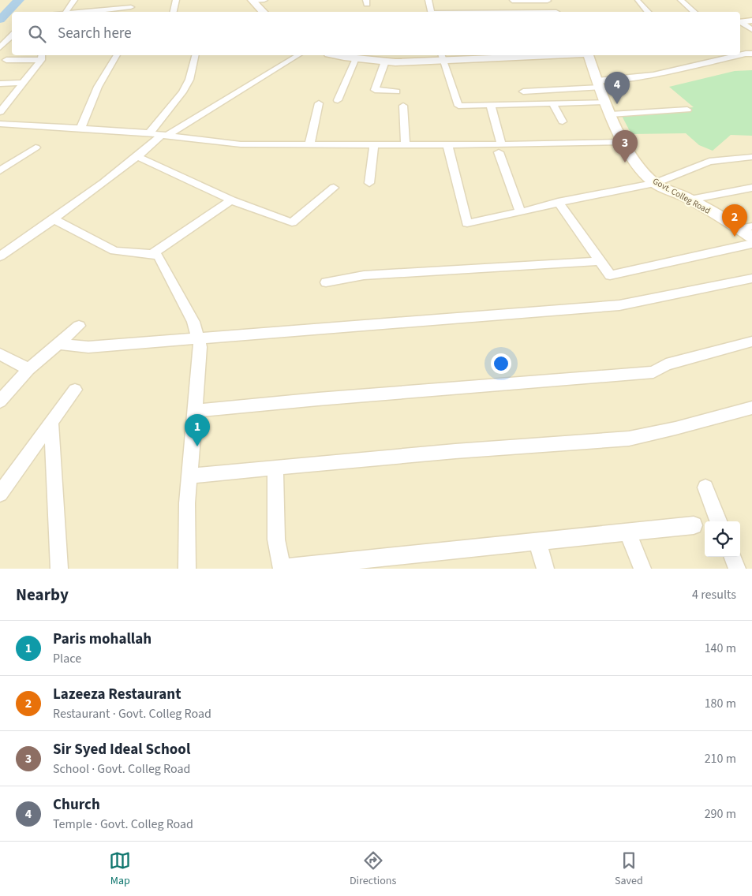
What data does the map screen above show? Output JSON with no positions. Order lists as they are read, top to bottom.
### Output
{
  "streets": {
    "main road": ["Govt. Colleg Road"]
  },
  "page": {
    "search": "Search here",
    "pins": [
      "4",
      "3",
      "2",
      "1"
    ],
    "heading": ["Nearby", "4 results"],
    "list": [
      {
        "mark": "1",
        "name": "Paris mohallah",
        "note": "Place",
        "value": "140 m"
      },
      {
        "mark": "2",
        "name": "Lazeeza Restaurant",
        "note": "Restaurant · Govt. Colleg Road",
        "value": "180 m"
      },
      {
        "mark": "3",
        "name": "Sir Syed Ideal School",
        "note": "School · Govt. Colleg Road",
        "value": "210 m"
      },
      {
        "mark": "4",
        "name": "Church",
        "note": "Temple · Govt. Colleg Road",
        "value": "290 m"
      }
    ],
    "nav": ["Map", "Directions", "Saved"]
  }
}
